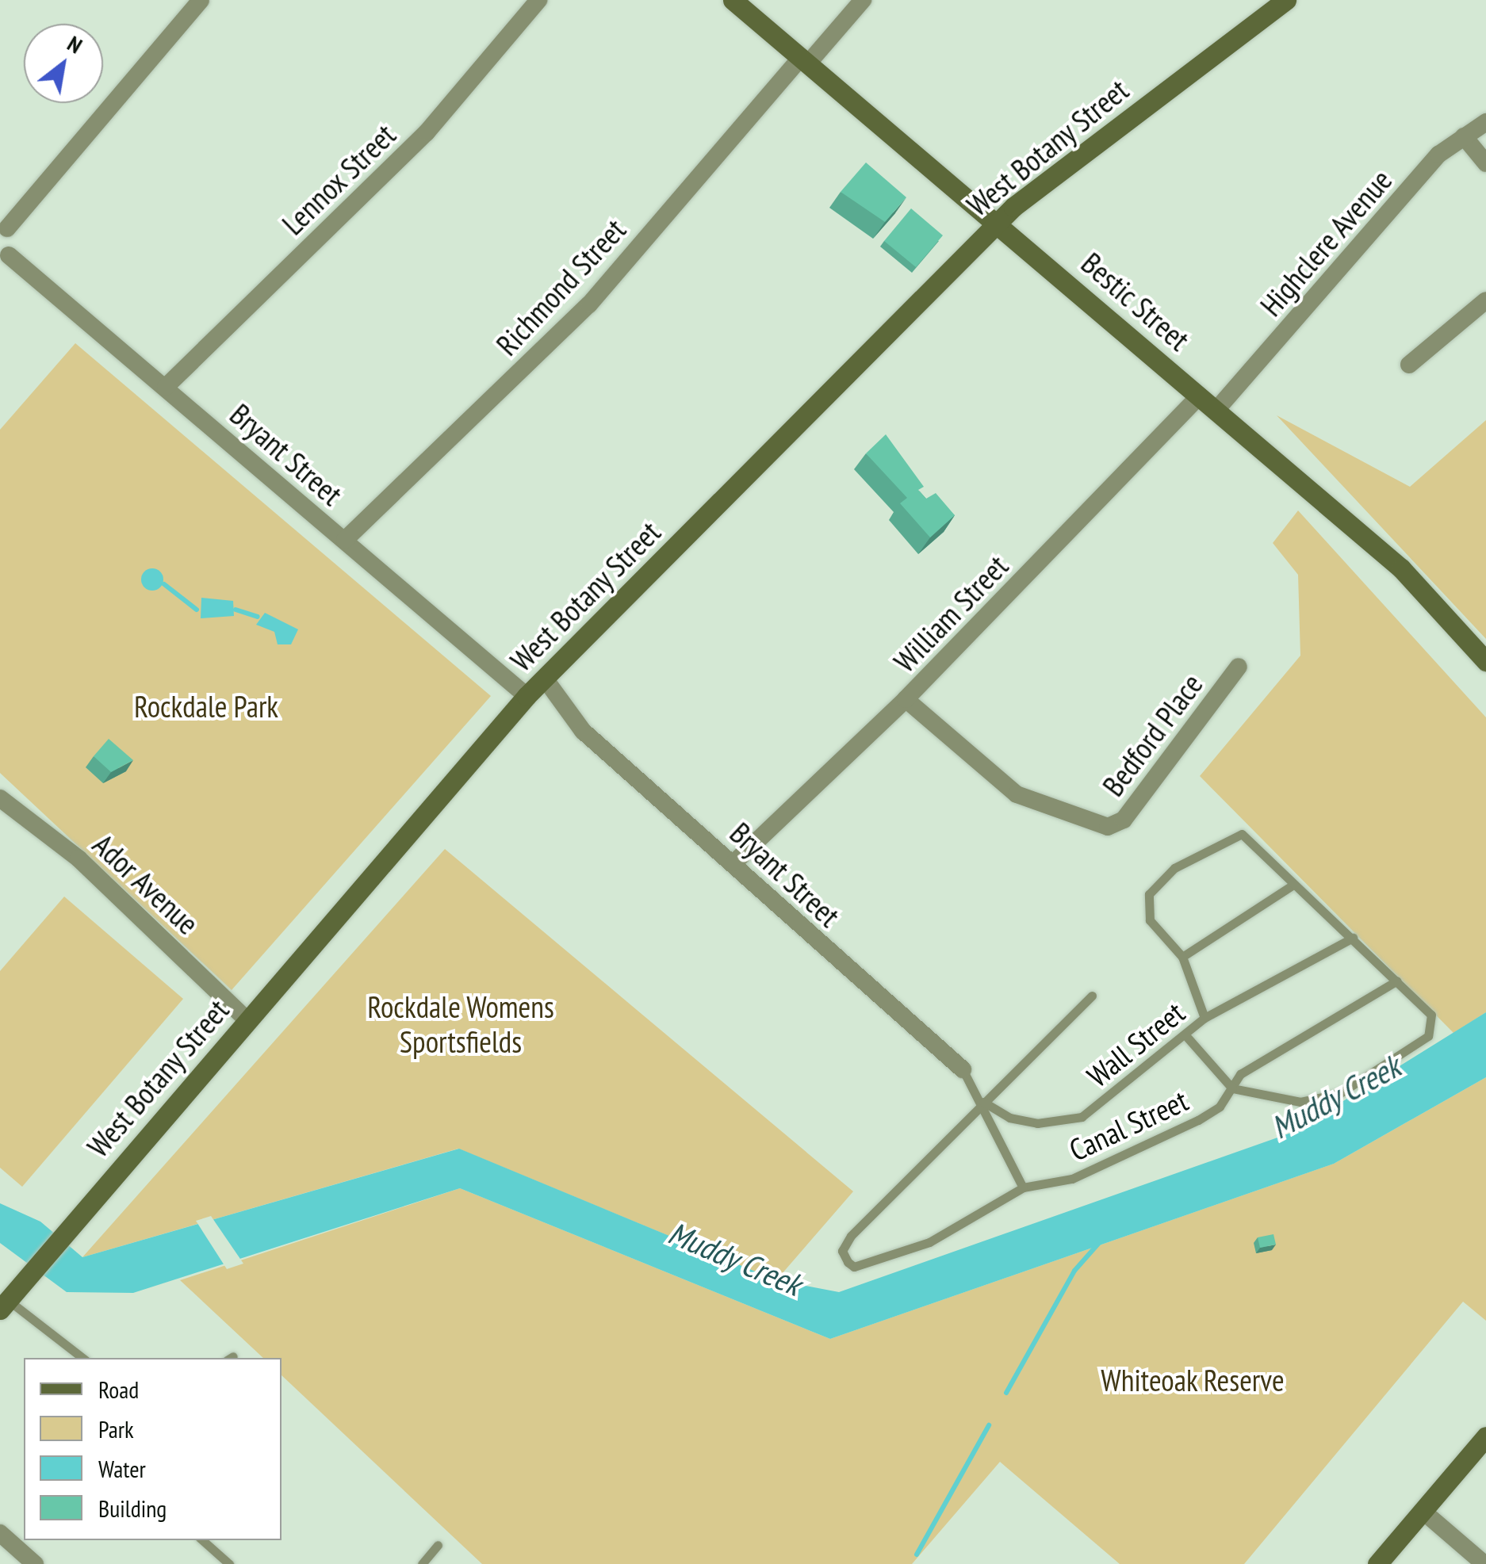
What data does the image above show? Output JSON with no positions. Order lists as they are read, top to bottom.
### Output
{
  "streets": {
    "main road": ["West Botany Street", "Bestic Street"],
    "street": [
      "Lennox Street",
      "Highclere Avenue",
      "Richmond Street",
      "Bryant Street",
      "William Street",
      "Bedford Place",
      "Ador Avenue"
    ],
    "lane": ["Wall Street", "Canal Street"]
  },
  "crossings": [
    ["West Botany Street", "Bestic Street"],
    ["West Botany Street", "Bryant Street"],
    ["West Botany Street", "Ador Avenue"],
    ["Lennox Street", "Bryant Street"],
    ["Highclere Avenue", "Bestic Street"],
    ["Richmond Street", "Bestic Street"],
    ["Richmond Street", "Bryant Street"],
    ["Bestic Street", "William Street"],
    ["Bryant Street", "William Street"],
    ["William Street", "Bedford Place"],
    ["Wall Street", "Canal Street"]
  ],
  "water": ["Muddy Creek"],
  "parks": ["Rockdale Park", "Rockdale Womens Sportsfields", "Whiteoak Reserve"],
  "legend": [
    "Road",
    "Park",
    "Water",
    "Building"
  ],
  "north": "top right"
}
